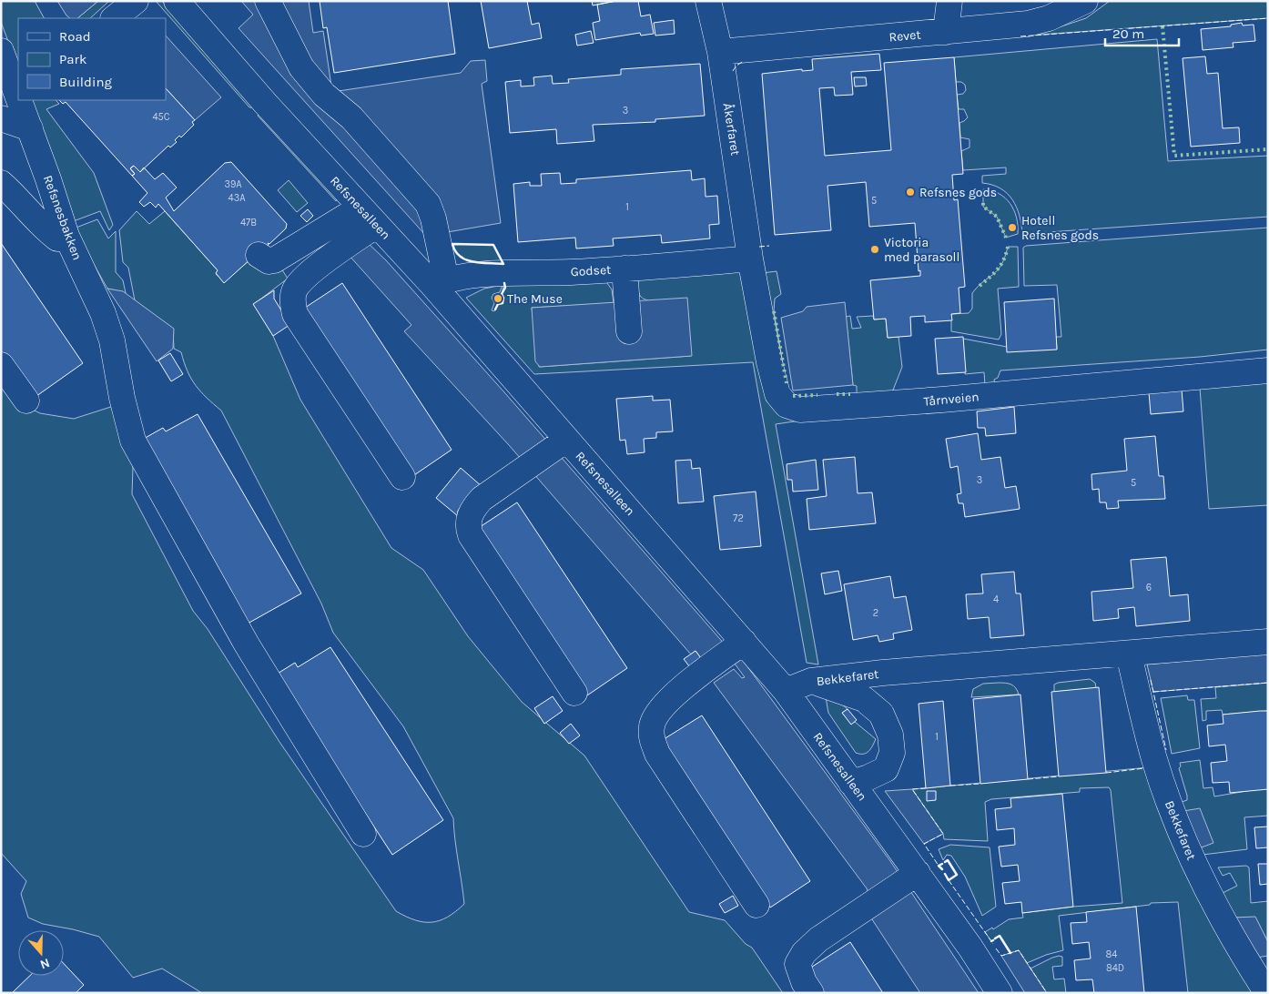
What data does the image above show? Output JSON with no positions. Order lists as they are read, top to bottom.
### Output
{
  "streets": {
    "street": [
      "Revet",
      "Åkerfaret",
      "Refsnesalleen",
      "Refsnesbakken",
      "Godset",
      "Tårnveien",
      "Bekkefaret"
    ]
  },
  "crossings": [
    ["Revet", "Åkerfaret"],
    ["Åkerfaret", "Godset"],
    ["Åkerfaret", "Tårnveien"],
    ["Refsnesalleen", "Godset"],
    ["Refsnesalleen", "Bekkefaret"],
    ["Godset", "Tårnveien"]
  ],
  "places": [
    "Refsnes gods",
    "Hotell Refsnes gods",
    "Victoria med parasoll",
    "The Muse"
  ],
  "house_numbers": [
    "3",
    "45C",
    "39A",
    "43A",
    "5",
    "1",
    "47B",
    "3",
    "5",
    "72",
    "6",
    "4",
    "2",
    "1",
    "84",
    "84D"
  ],
  "legend": ["Road", "Park", "Building"],
  "scale_bar": "20 m",
  "north": "bottom"
}
